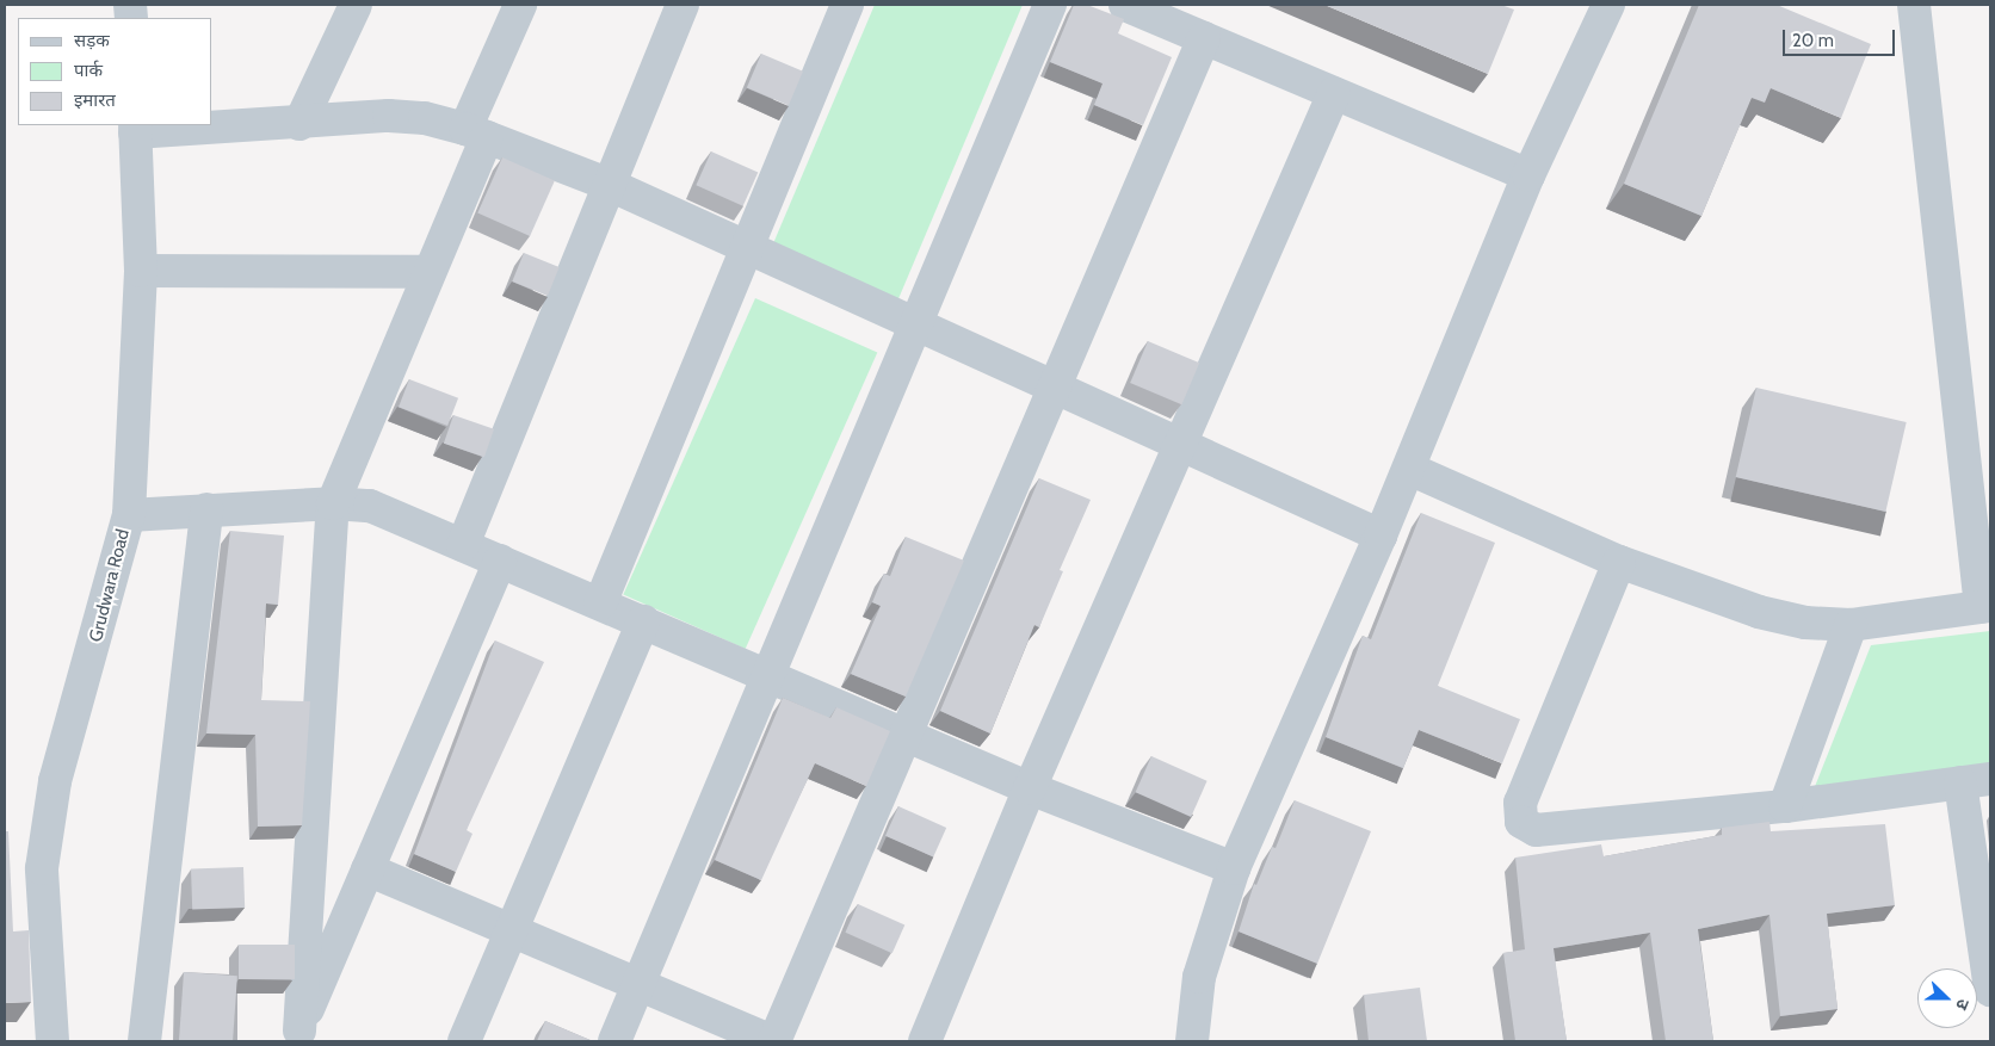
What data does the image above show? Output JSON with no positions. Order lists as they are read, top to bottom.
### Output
{
  "streets": {
    "street": ["Grudwara Road"]
  },
  "legend": ["सड़क", "पार्क", "इमारत"],
  "scale_bar": "20 m",
  "north": "right"
}
